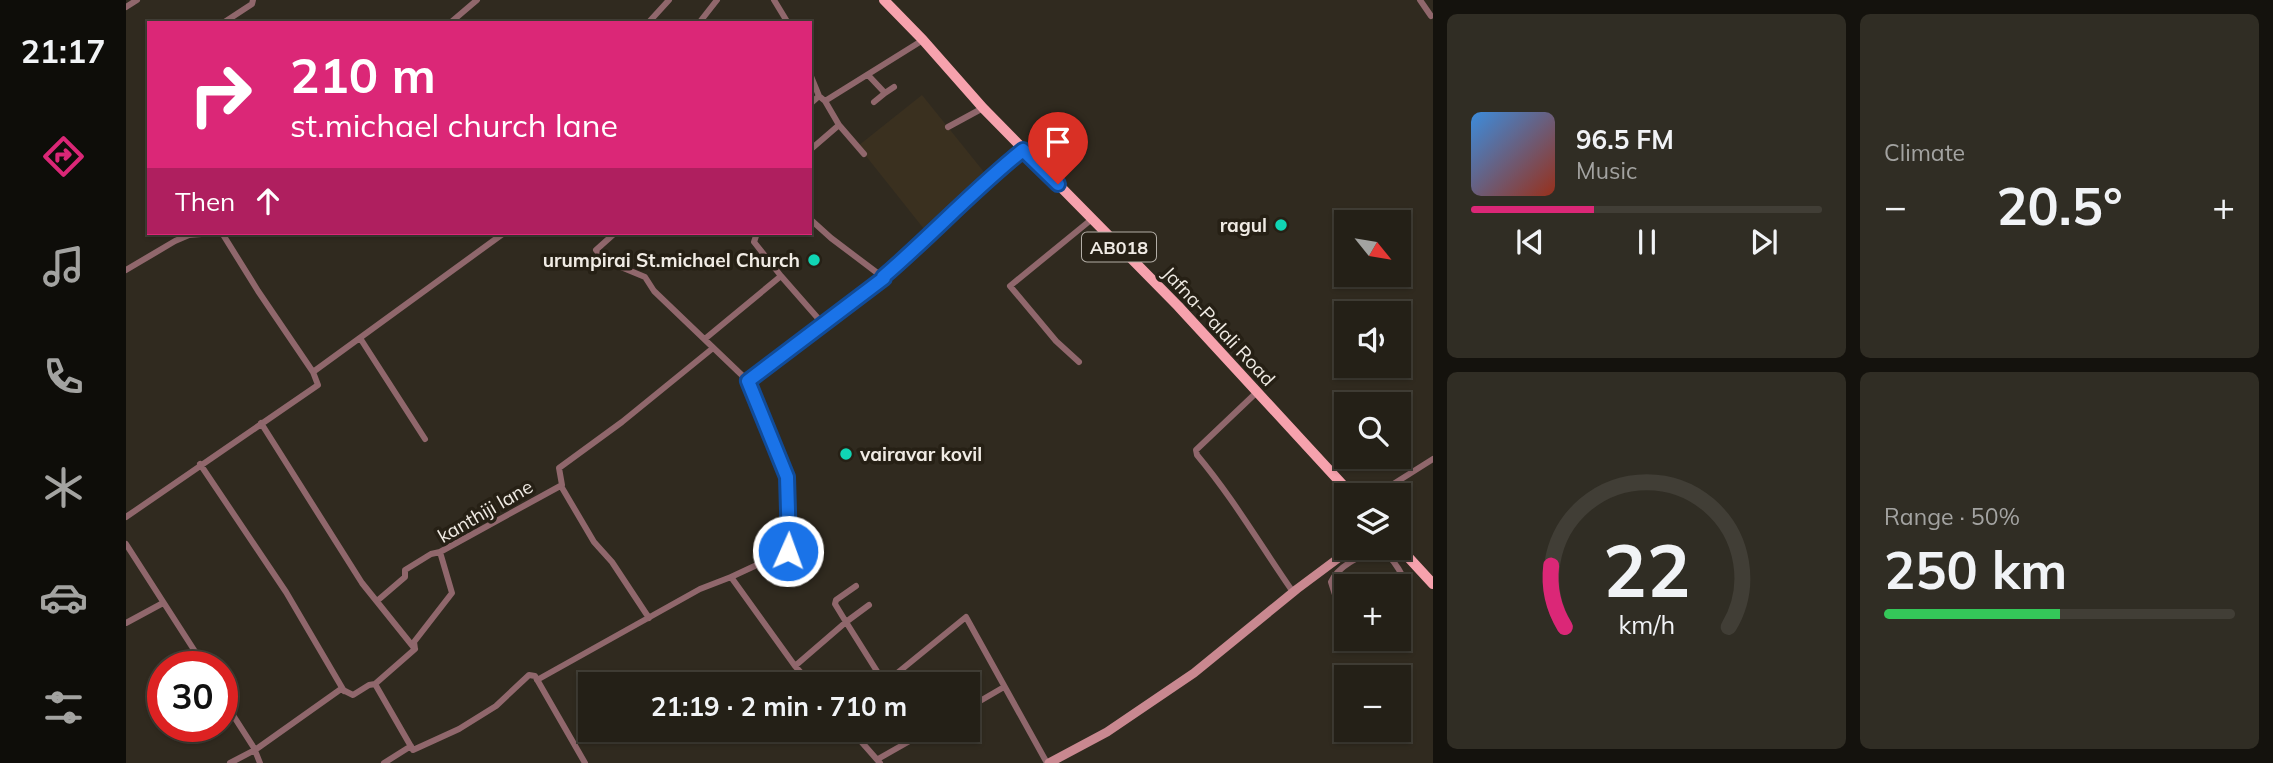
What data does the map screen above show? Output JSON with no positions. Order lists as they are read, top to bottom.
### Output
{
  "streets": {
    "main road": ["AB018", "Jafna-Palali Road"],
    "street": ["kanthiji lane"]
  },
  "places": ["ragul", "urumpirai St.michael Church", "vairavar kovil"],
  "north": "bottom right",
  "page": {
    "tabs": "21:17",
    "tile": [
      "Climate",
      ["Range · 50%", "250 km"]
    ],
    "turn": ["210 m", "st.michael church lane"],
    "song": ["96.5 FM", "Music"],
    "then": "Then",
    "heat": ["−", "20.5°", "+"],
    "map_buttons": ["+", "−"],
    "limit": "30",
    "trip": "21:19 · 2 min · 710 m",
    "gauge": ["22", "km/h"]
  }
}
